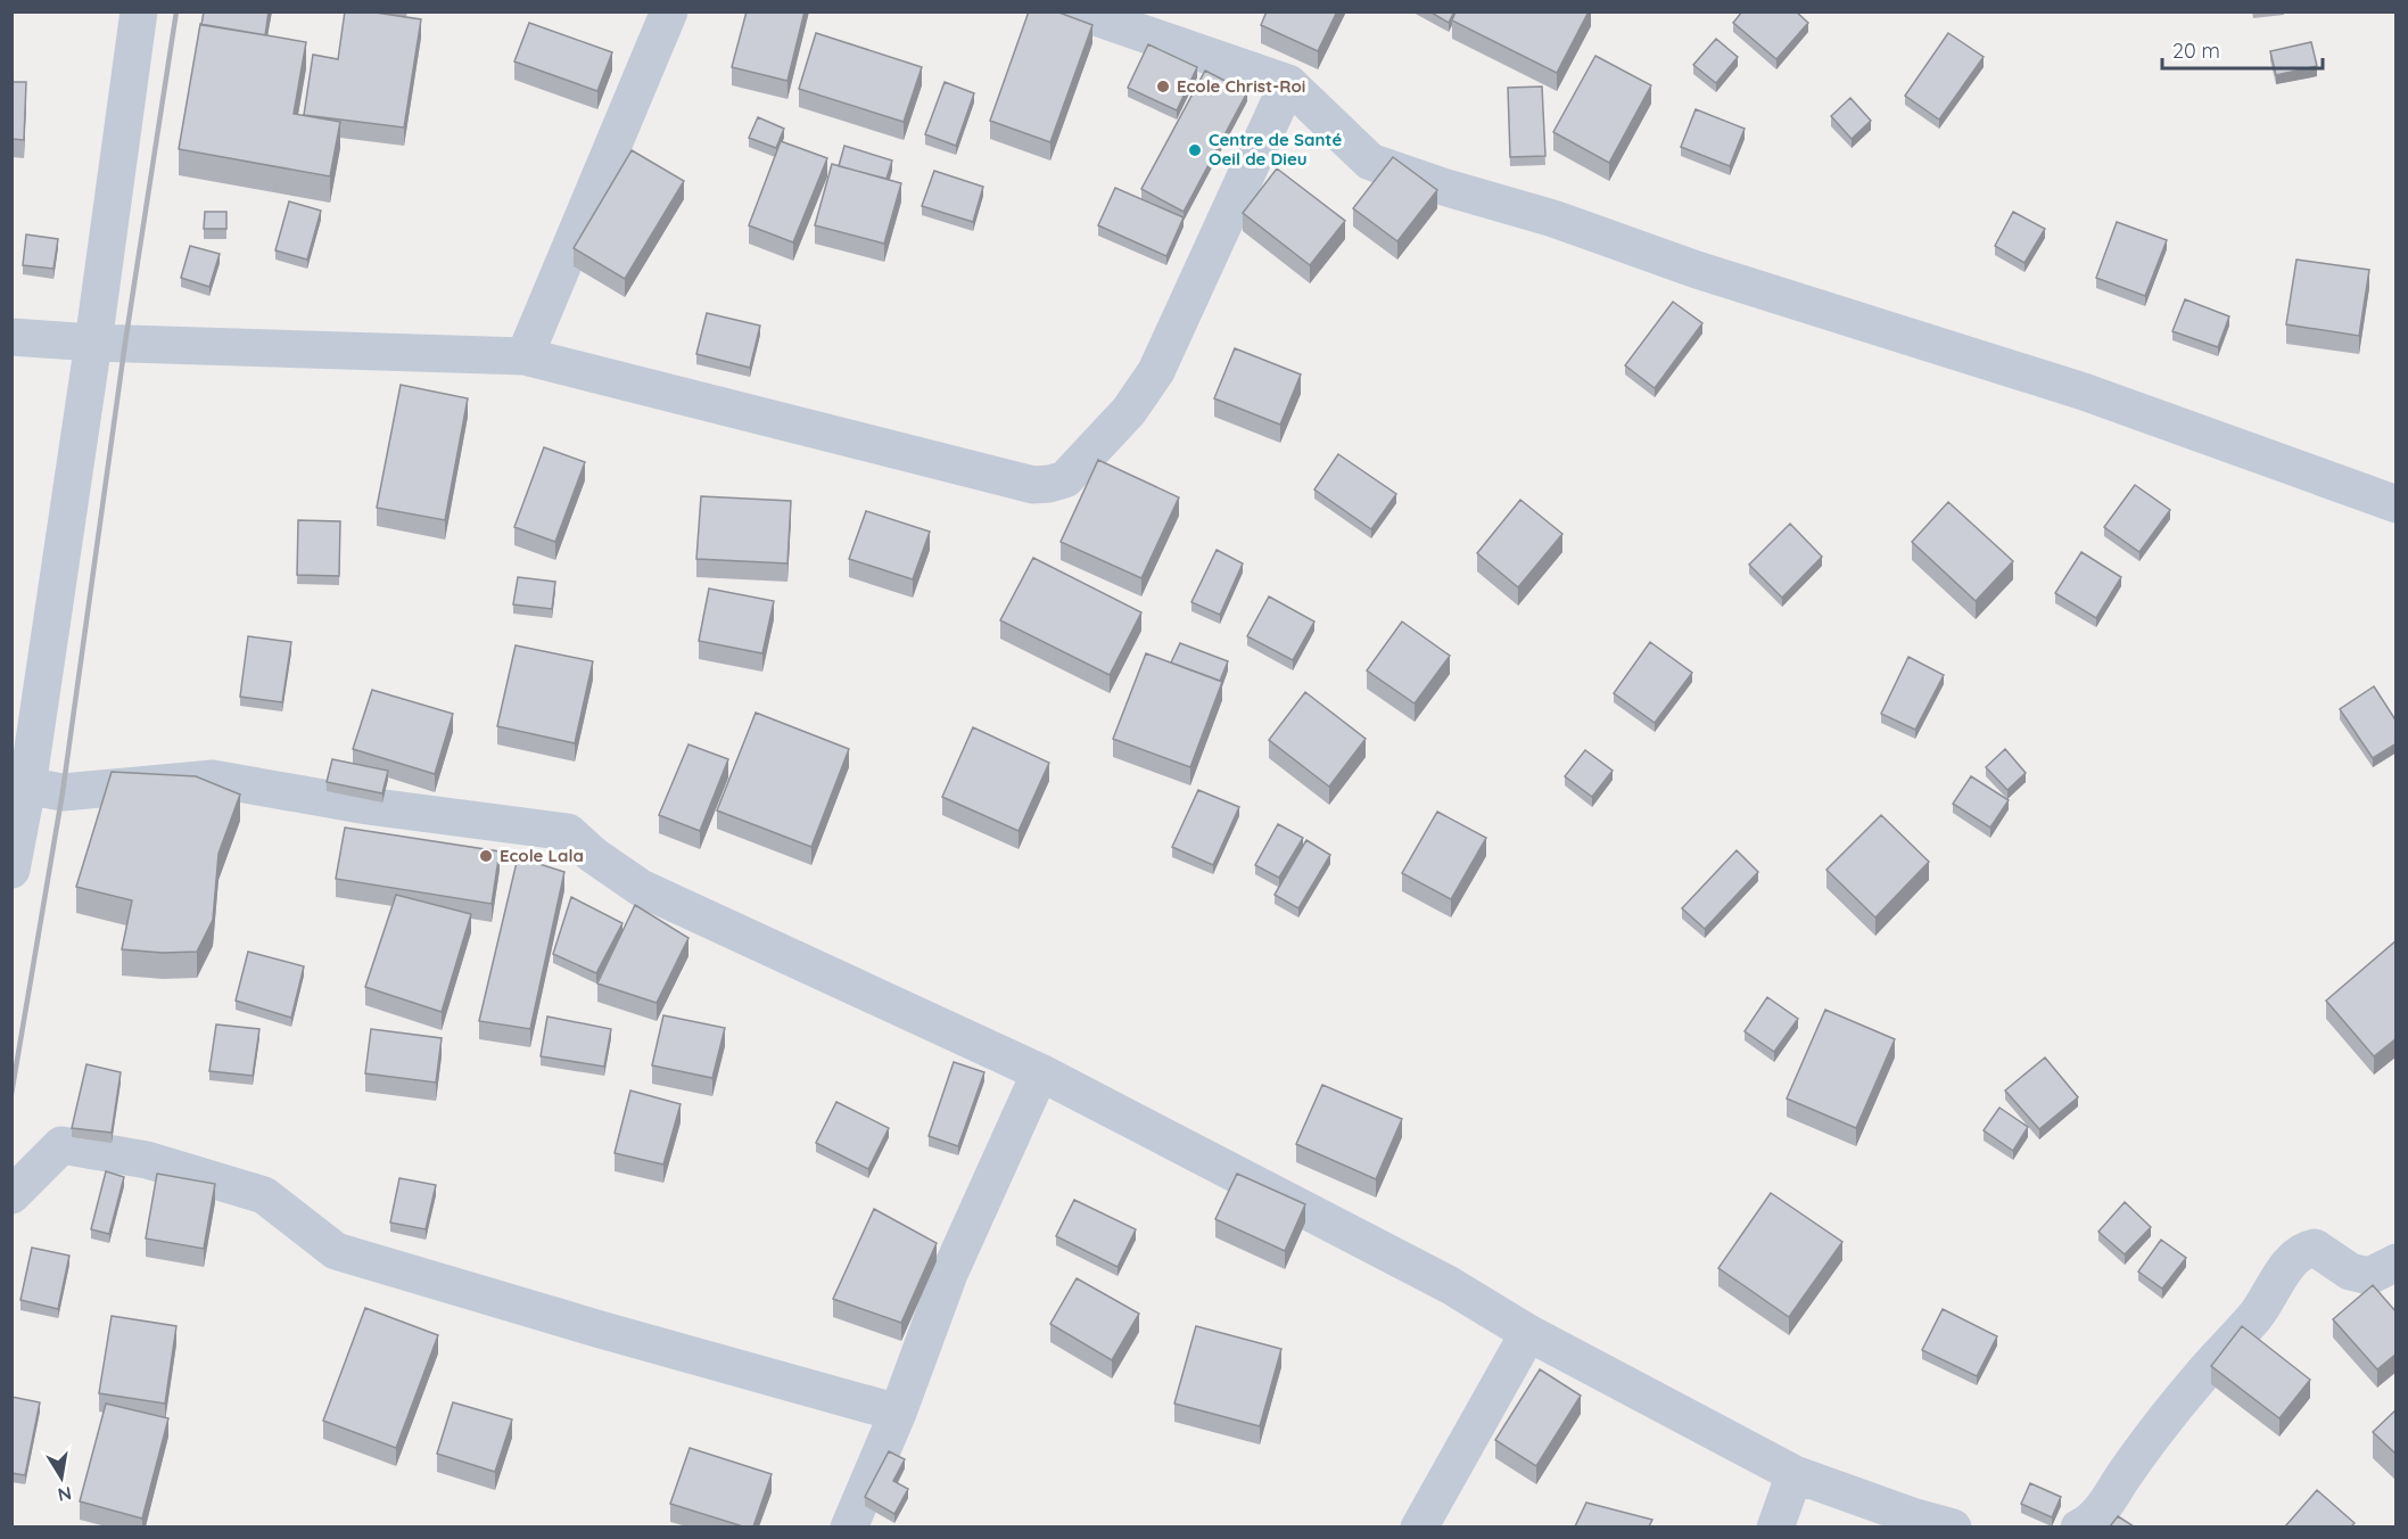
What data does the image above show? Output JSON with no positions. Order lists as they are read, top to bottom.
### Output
{
  "places": ["Ecole Christ-Roi", "Centre de Santé Oeil de Dieu", "Ecole Lala"],
  "scale_bar": "20 m",
  "north": "bottom"
}
